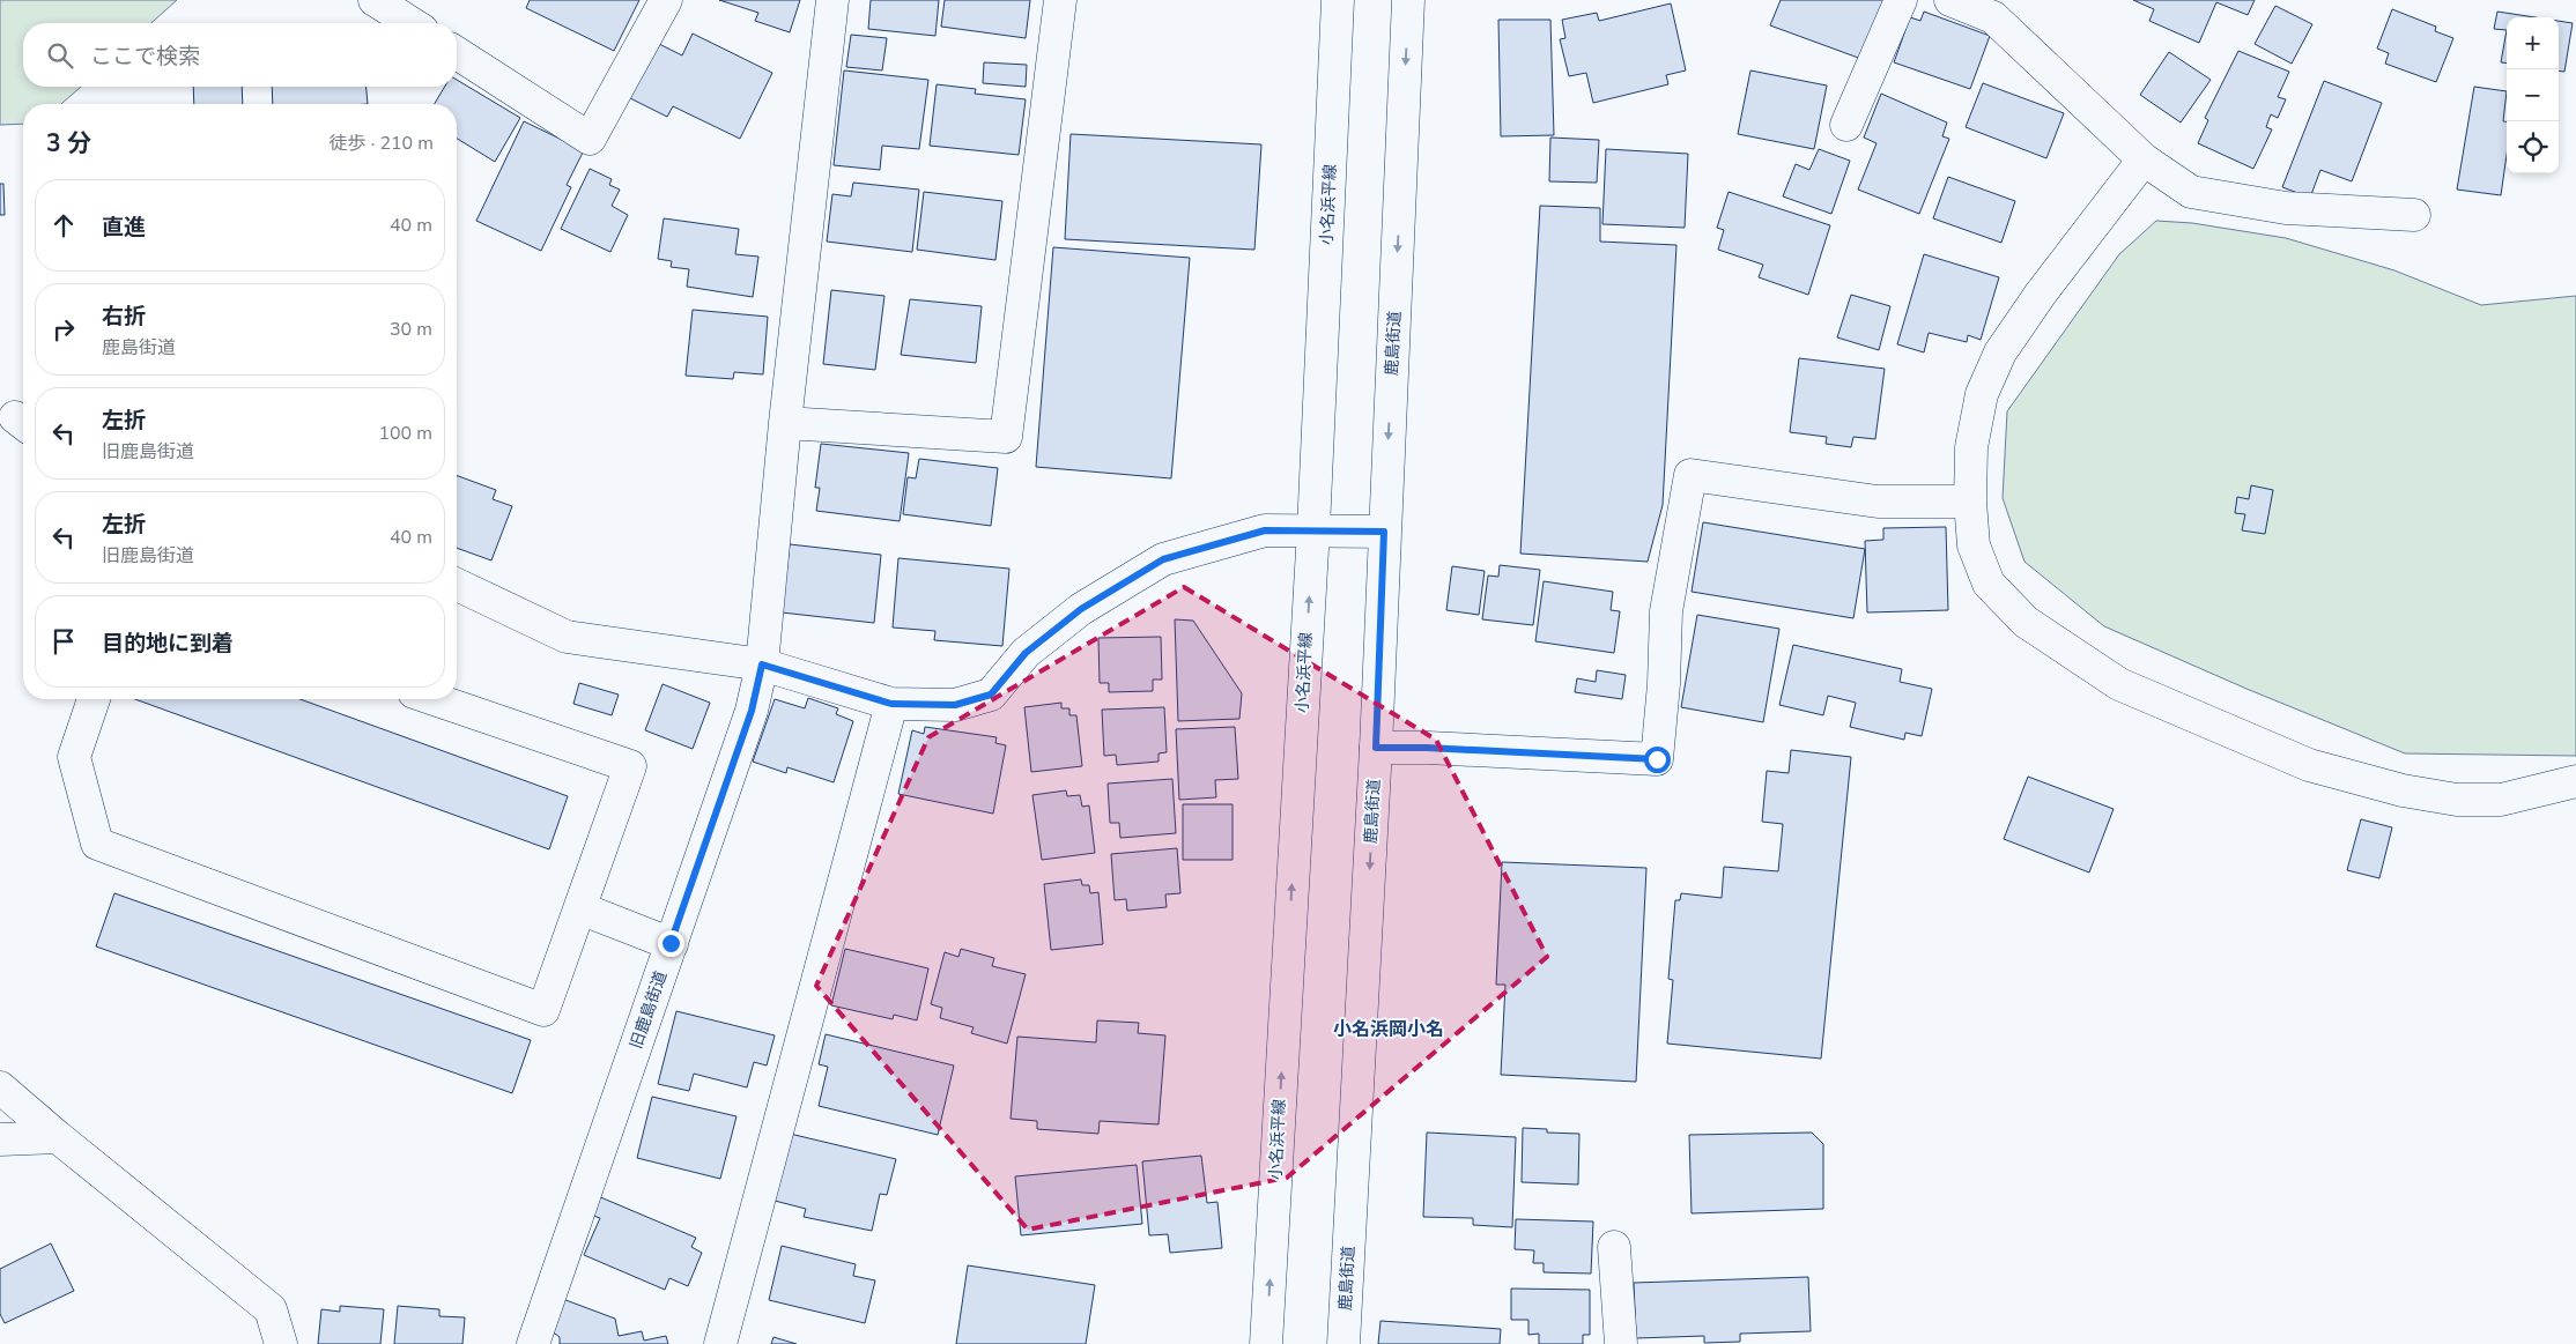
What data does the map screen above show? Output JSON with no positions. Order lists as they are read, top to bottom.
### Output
{
  "streets": {
    "street": ["小名浜平線", "鹿島街道", "旧鹿島街道"]
  },
  "one_way": ["小名浜平線", "鹿島街道"],
  "districts": ["小名浜岡小名"],
  "page": {
    "map_buttons": ["+", "−"],
    "search": "ここで検索",
    "heading": ["3 分", "徒歩 · 210 m"],
    "list": [
      ["直進", "40 m"],
      ["右折", "鹿島街道", "30 m"],
      ["左折", "旧鹿島街道", "100 m"],
      ["左折", "旧鹿島街道", "40 m"],
      "目的地に到着"
    ]
  }
}
